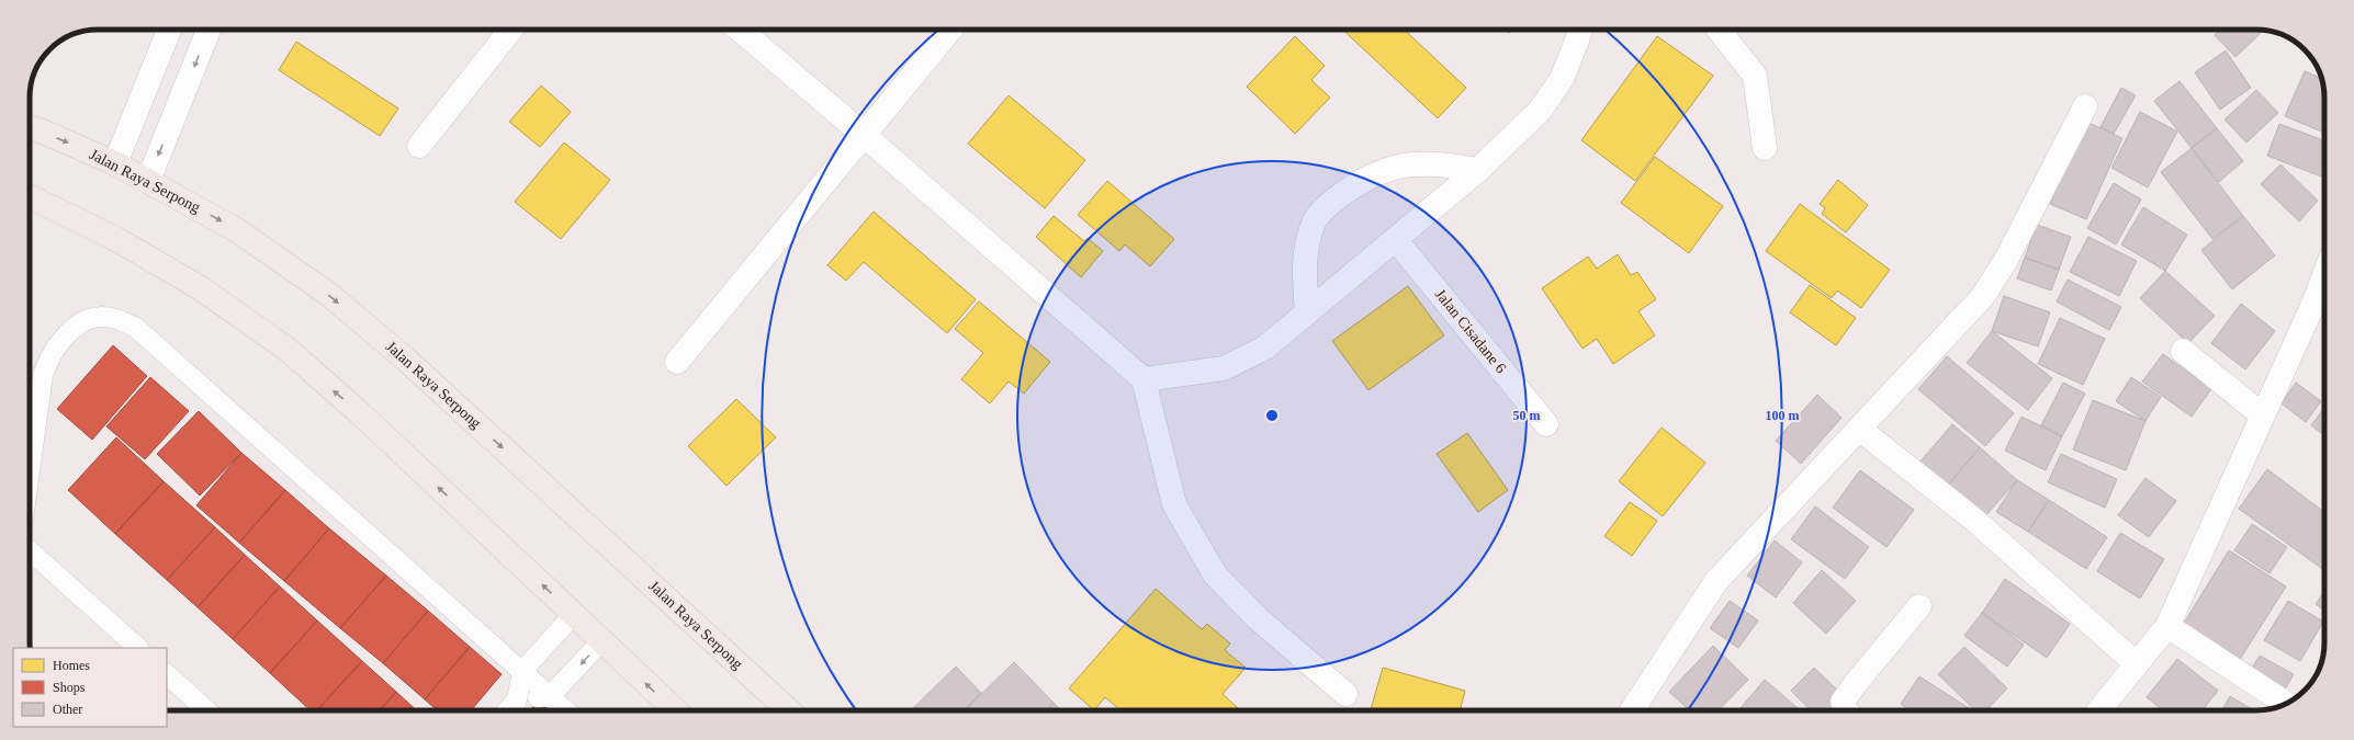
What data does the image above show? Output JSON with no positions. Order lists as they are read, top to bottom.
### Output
{
  "streets": {
    "main road": ["Jalan Raya Serpong"],
    "street": ["Jalan Cisadane 6"]
  },
  "legend": ["Homes", "Shops", "Other"],
  "rings": ["50 m", "100 m"]
}
